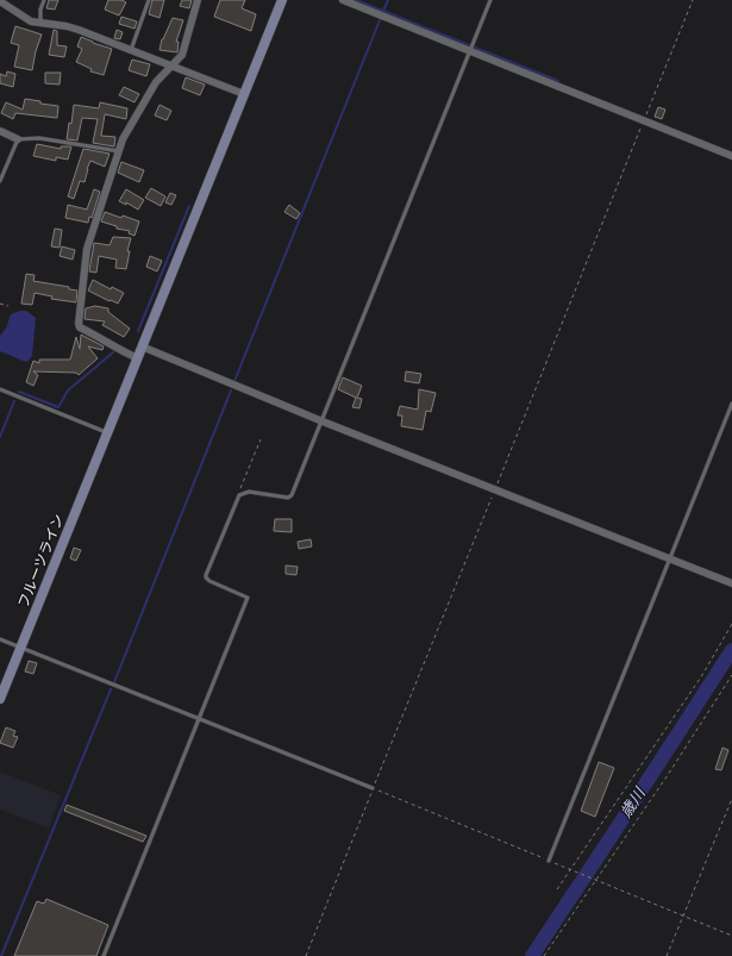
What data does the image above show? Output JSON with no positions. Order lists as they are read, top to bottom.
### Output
{
  "streets": {
    "street": ["フルーツライン"]
  },
  "water": ["歳川"]
}
